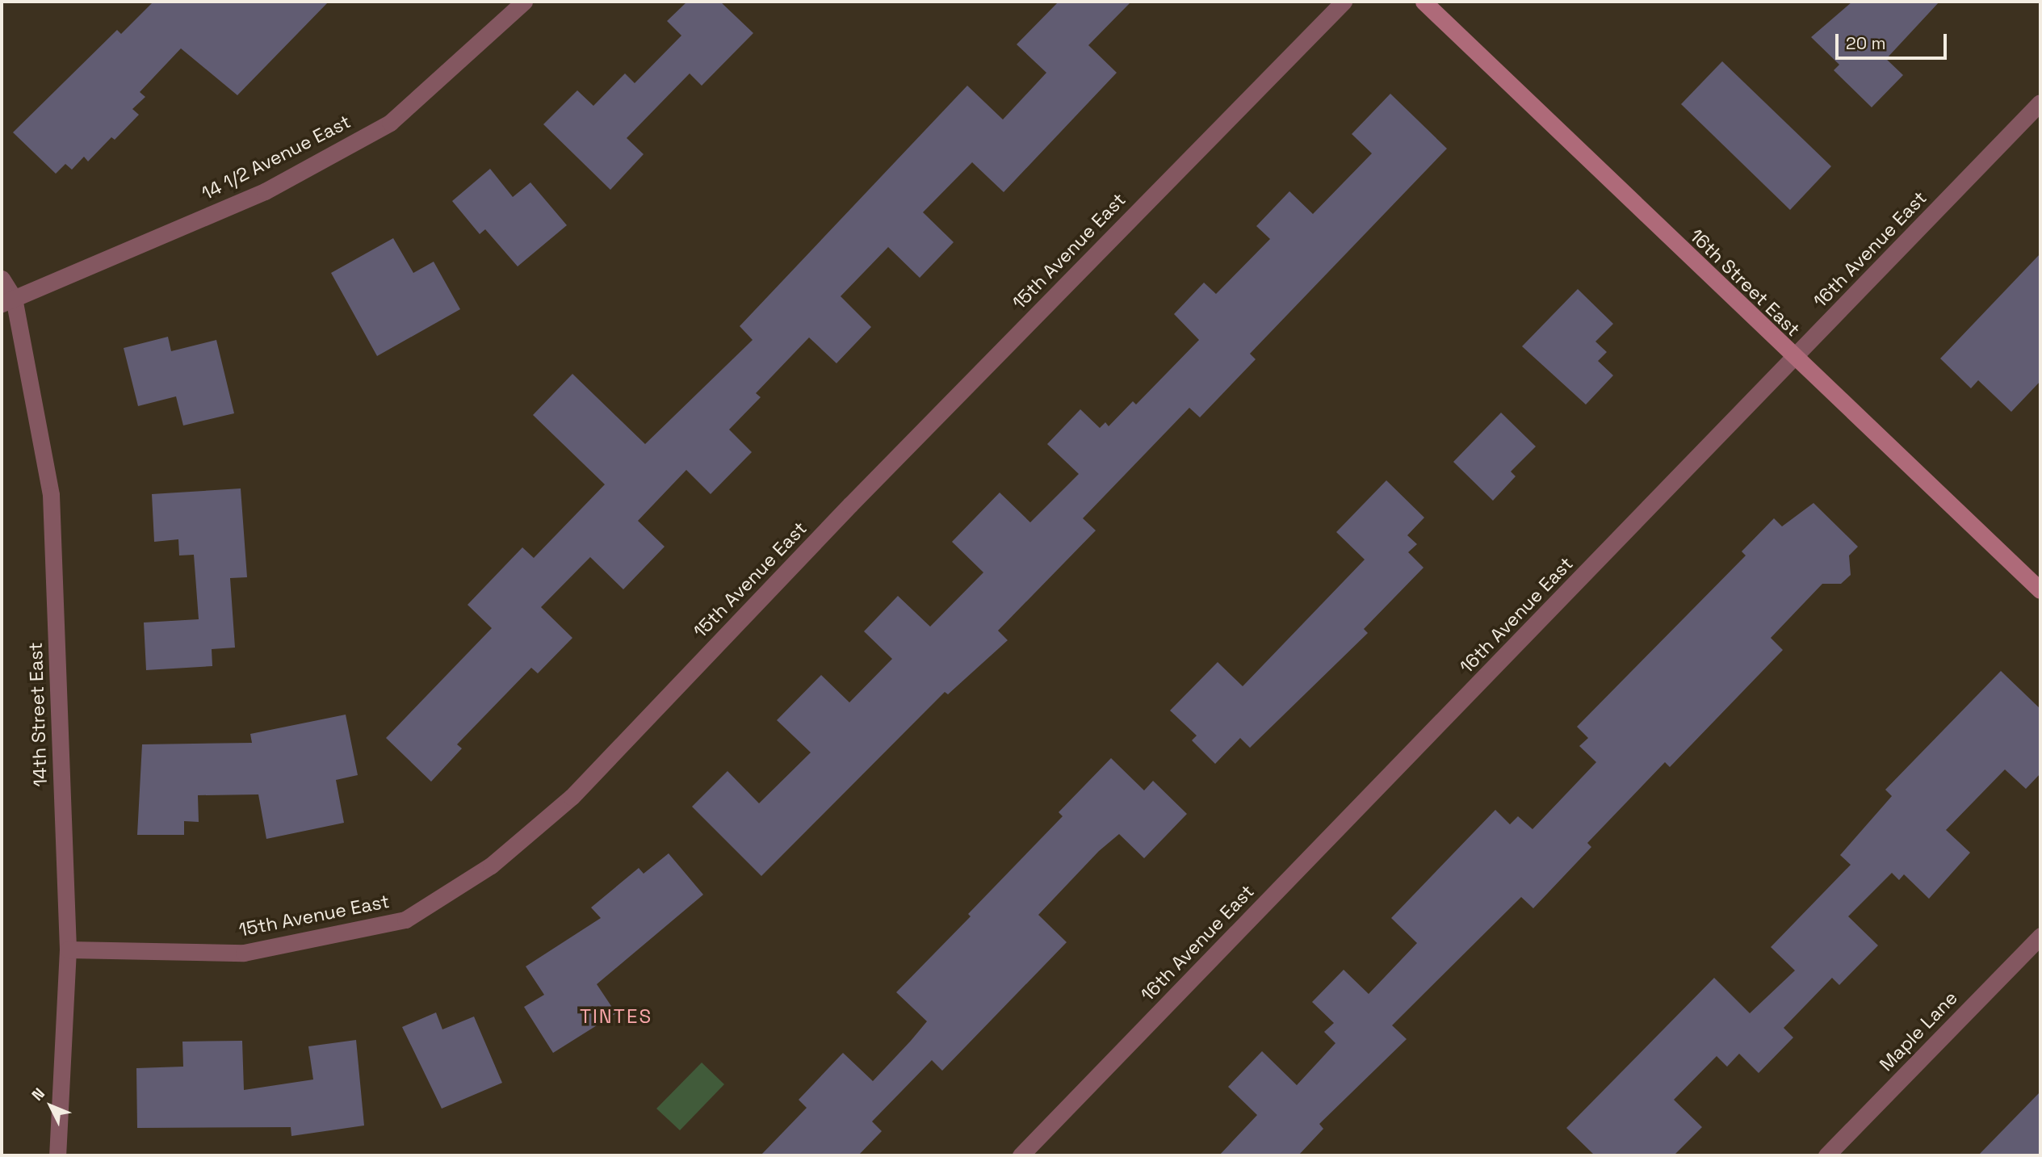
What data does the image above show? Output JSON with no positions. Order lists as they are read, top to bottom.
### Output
{
  "streets": {
    "street": [
      "14 1/2 Avenue East",
      "16th Avenue East",
      "15th Avenue East",
      "16th Street East",
      "14th Street East",
      "Maple Lane"
    ]
  },
  "crossings": [
    ["14 1/2 Avenue East", "14th Street East"],
    ["16th Avenue East", "16th Street East"],
    ["15th Avenue East", "14th Street East"]
  ],
  "districts": ["TINTES"],
  "scale_bar": "20 m",
  "north": "top left"
}
